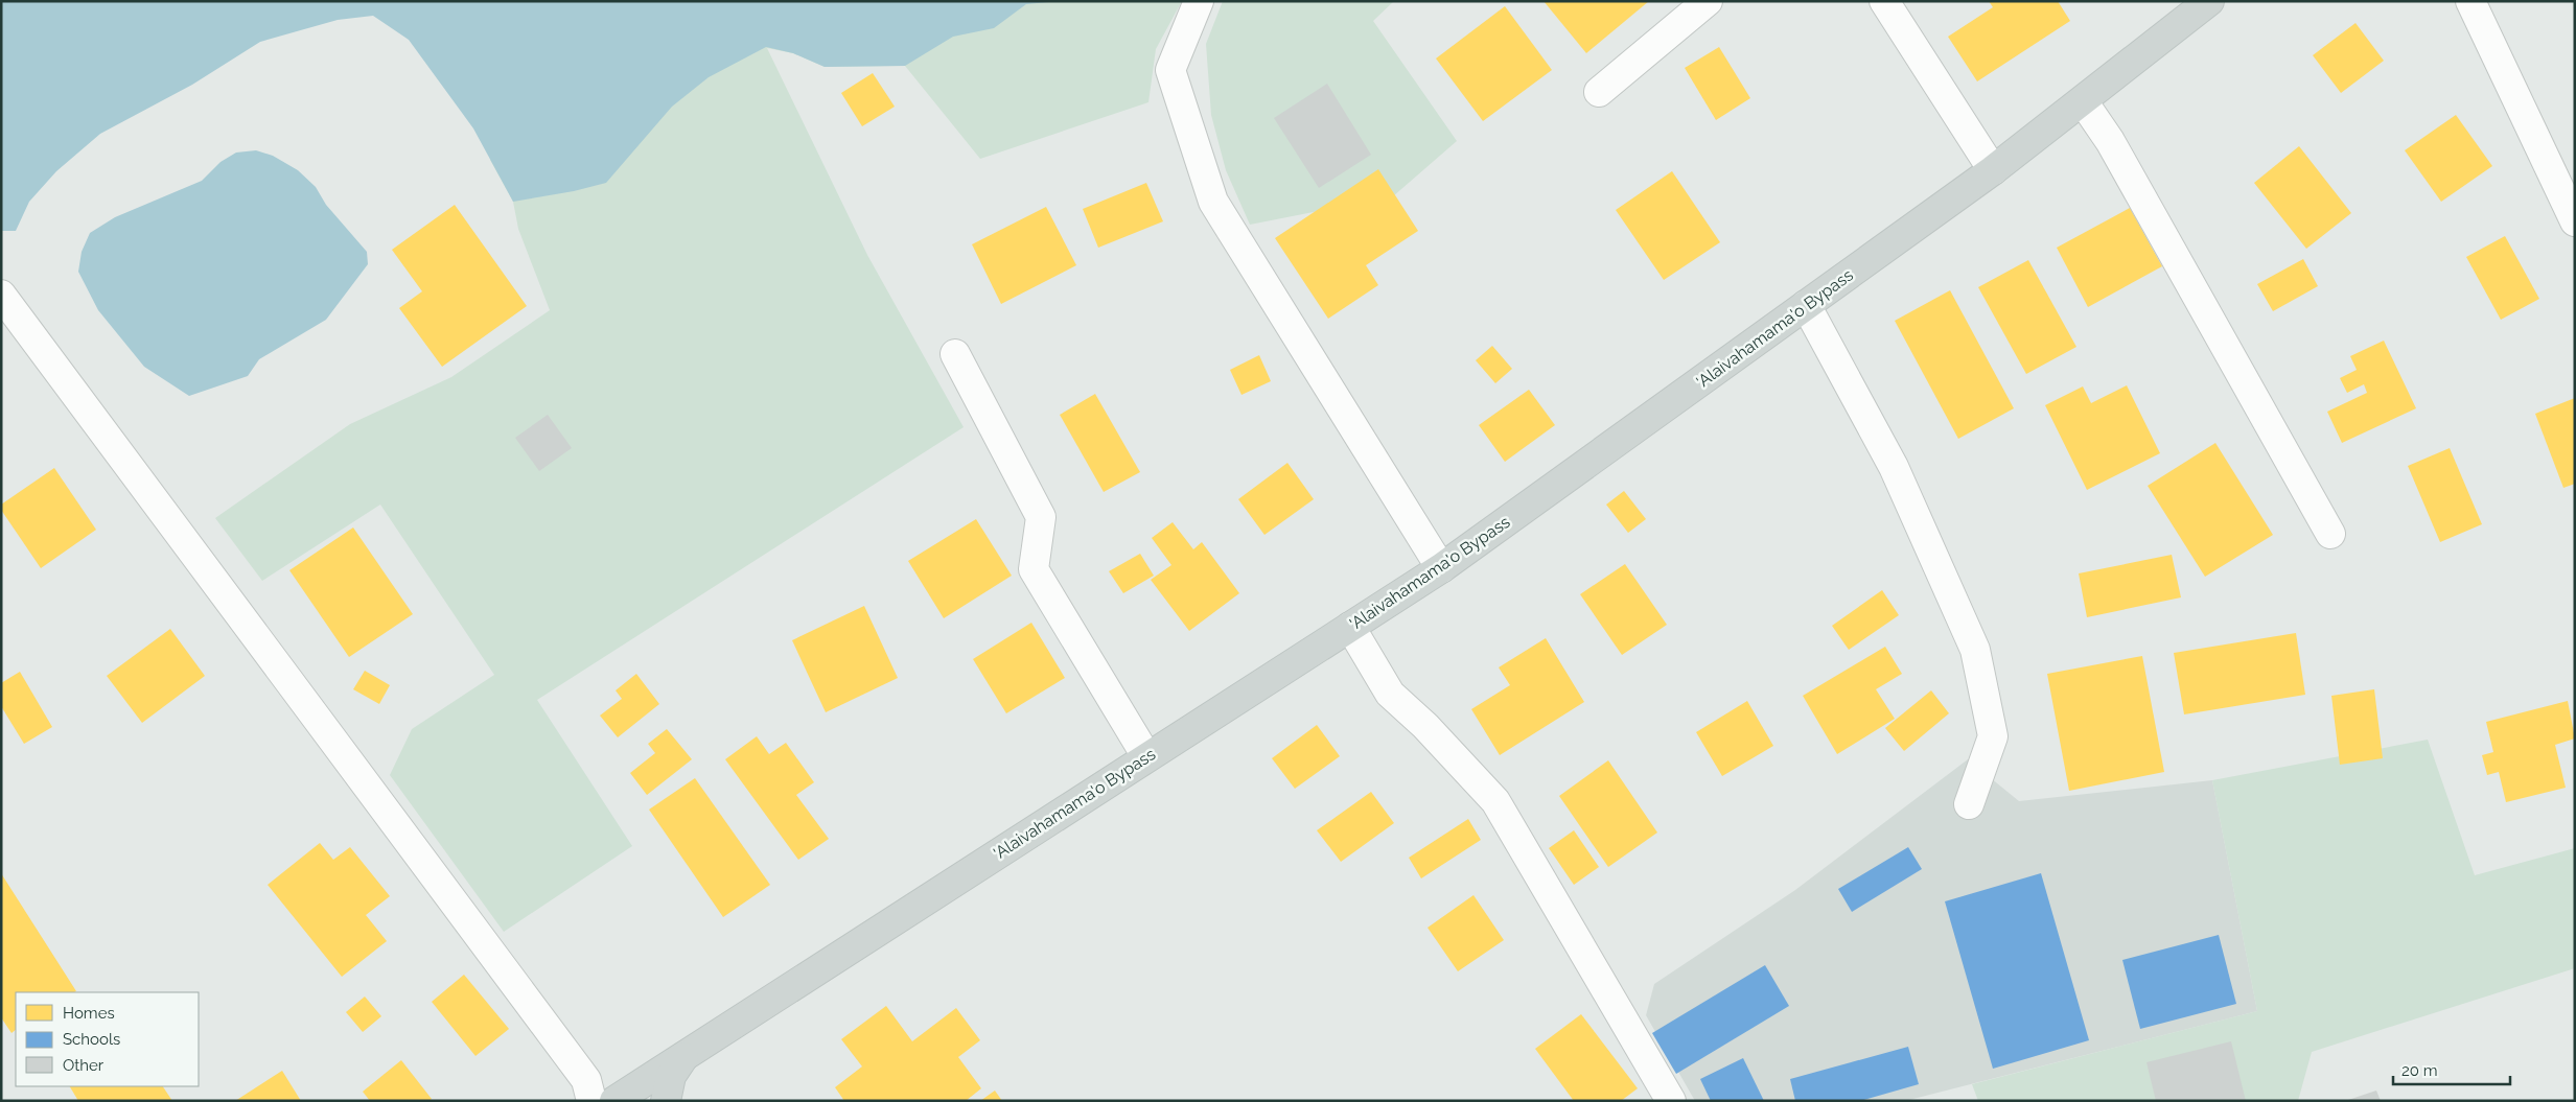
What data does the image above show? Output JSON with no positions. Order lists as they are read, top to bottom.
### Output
{
  "streets": {
    "main road": ["'Alaivahamama'o Bypass"]
  },
  "legend": ["Homes", "Schools", "Other"],
  "scale_bar": "20 m"
}
